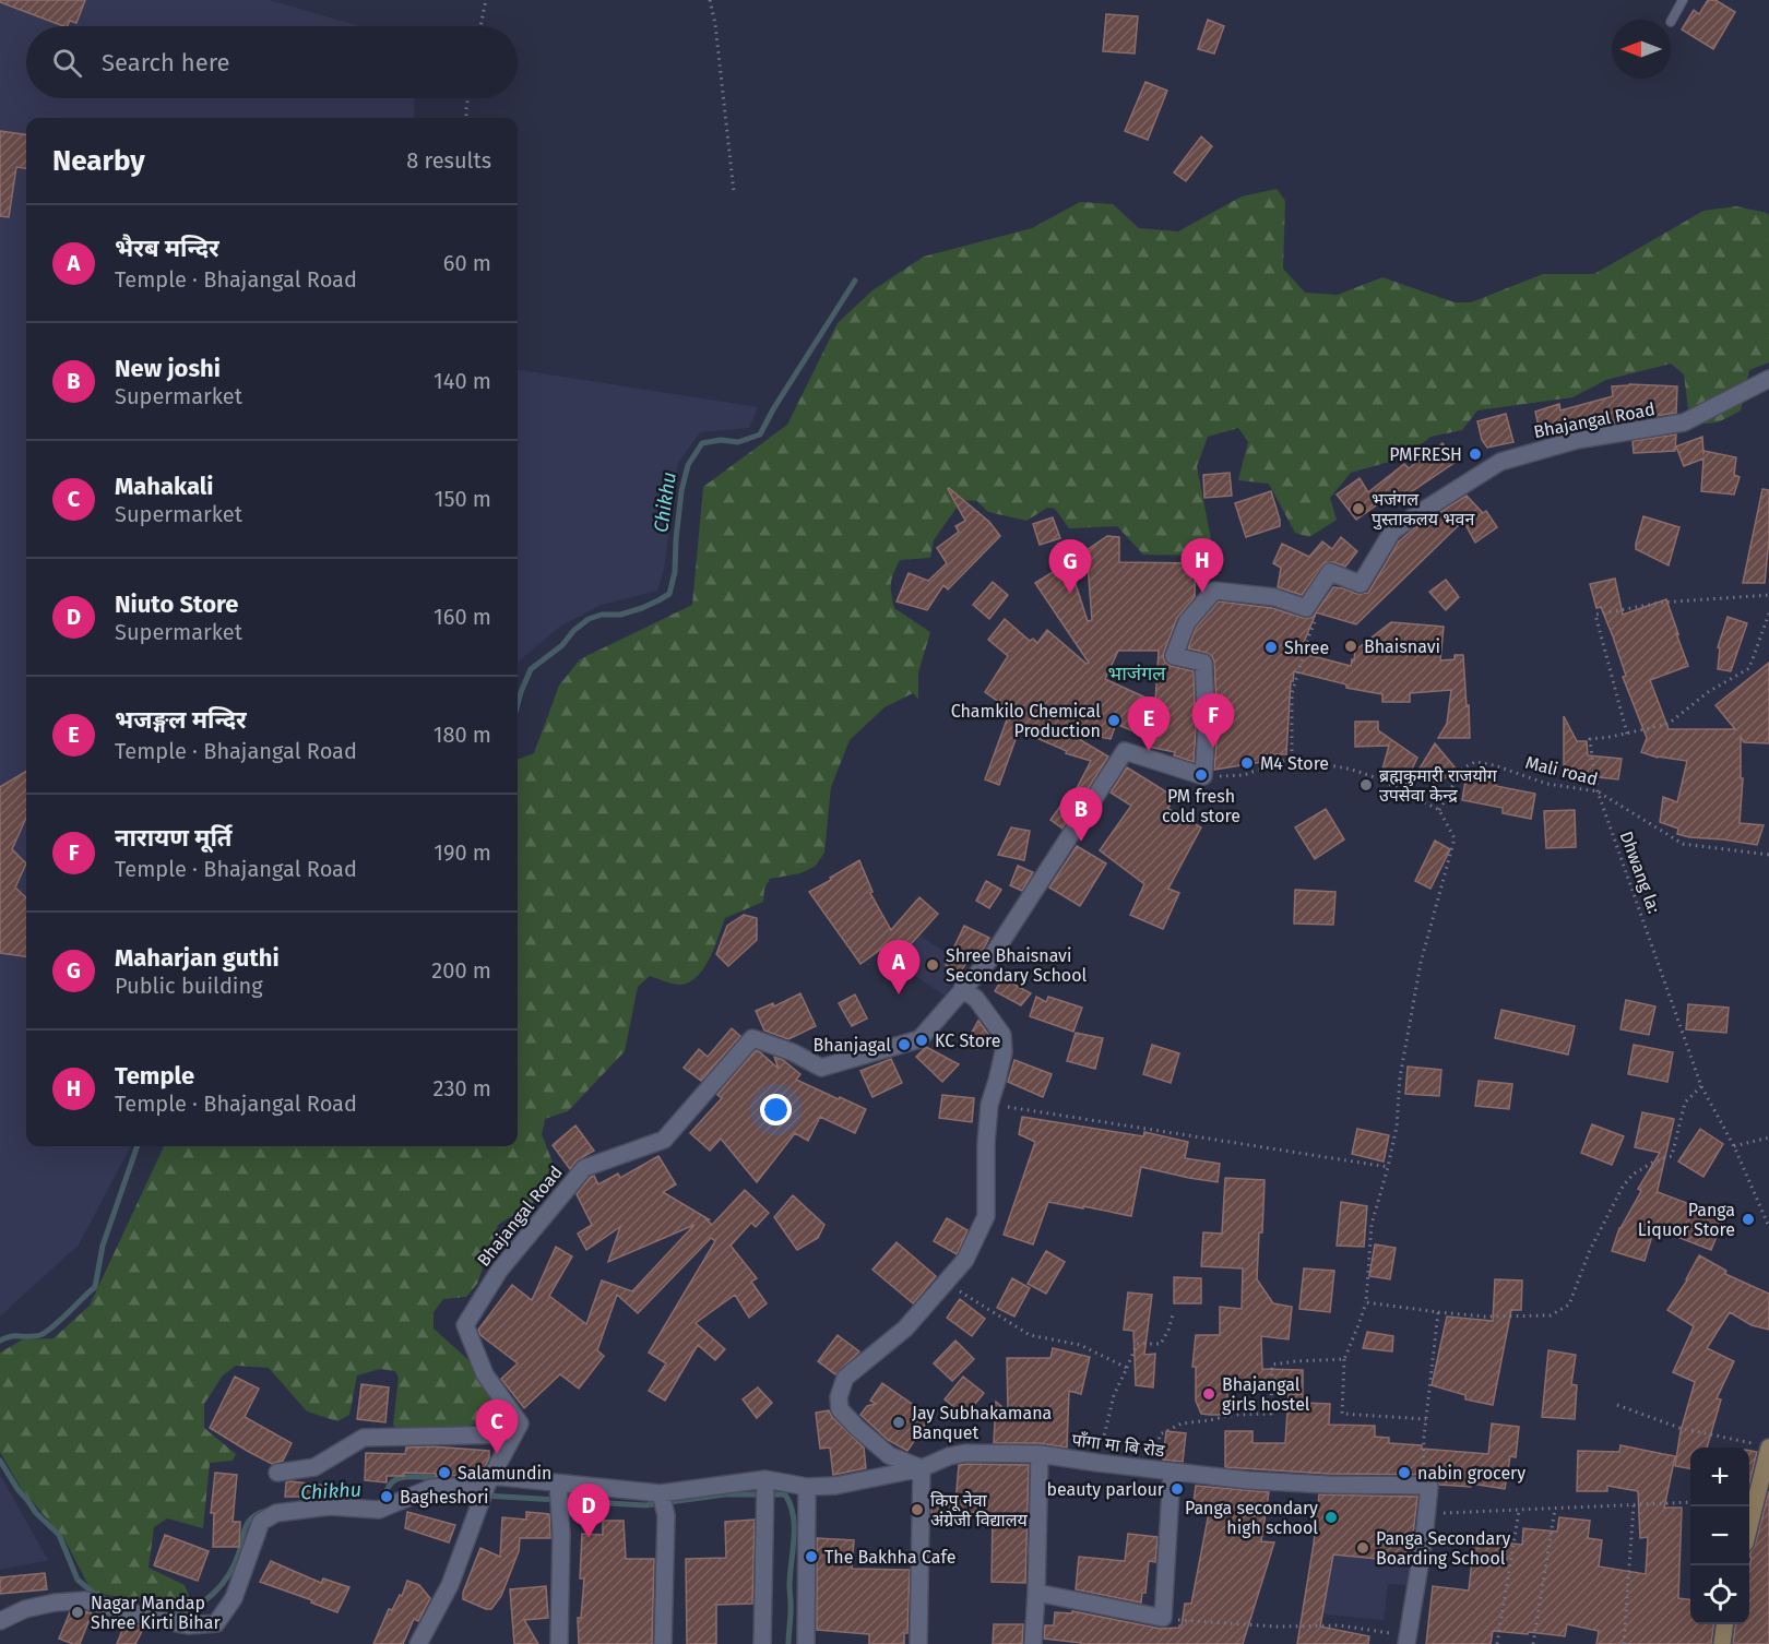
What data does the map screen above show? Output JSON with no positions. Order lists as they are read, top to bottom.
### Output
{
  "streets": {
    "street": ["Bhajangal Road", "पाँगा मा बि रोड"],
    "path": ["Mali road", "Dhwang la:"]
  },
  "crossings": [
    ["Mali road", "Dhwang la:"]
  ],
  "districts": ["भाजंगल"],
  "water": ["Chikhu"],
  "places": [
    "PMFRESH",
    "भजंगल पुस्ताकलय भवन",
    "Bhaisnavi",
    "Shree",
    "Chamkilo Chemical Production",
    "M4 Store",
    "PM fresh cold store",
    "ब्रह्मकुमारी राजयोग उपसेवा केन्द्र",
    "Shree Bhaisnavi Secondary School",
    "KC Store",
    "Bhanjagal",
    "Panga Liquor Store",
    "Bhajangal girls hostel",
    "Jay Subhakamana Banquet",
    "Salamundin",
    "nabin grocery",
    "beauty parlour",
    "Bagheshori",
    "किपू नेवा अंग्रेजी विद्यालय",
    "Panga secondary high school",
    "Panga Secondary Boarding School",
    "The Bakhha Cafe",
    "Nagar Mandap Shree Kirti Bihar"
  ],
  "north": "left",
  "page": {
    "search": "Search here",
    "heading": ["Nearby", "8 results"],
    "list": [
      {
        "mark": "A",
        "name": "भैरब मन्दिर",
        "note": "Temple · Bhajangal Road",
        "value": "60 m"
      },
      {
        "mark": "B",
        "name": "New joshi",
        "note": "Supermarket",
        "value": "140 m"
      },
      {
        "mark": "C",
        "name": "Mahakali",
        "note": "Supermarket",
        "value": "150 m"
      },
      {
        "mark": "D",
        "name": "Niuto Store",
        "note": "Supermarket",
        "value": "160 m"
      },
      {
        "mark": "E",
        "name": "भजङ्गल मन्दिर",
        "note": "Temple · Bhajangal Road",
        "value": "180 m"
      },
      {
        "mark": "F",
        "name": "नारायण मूर्ति",
        "note": "Temple · Bhajangal Road",
        "value": "190 m"
      },
      {
        "mark": "G",
        "name": "Maharjan guthi",
        "note": "Public building",
        "value": "200 m"
      },
      {
        "mark": "H",
        "name": "Temple",
        "note": "Temple · Bhajangal Road",
        "value": "230 m"
      }
    ],
    "pins": [
      "H",
      "G",
      "F",
      "E",
      "B",
      "A",
      "C",
      "D"
    ],
    "map_buttons": ["+", "−"]
  }
}
